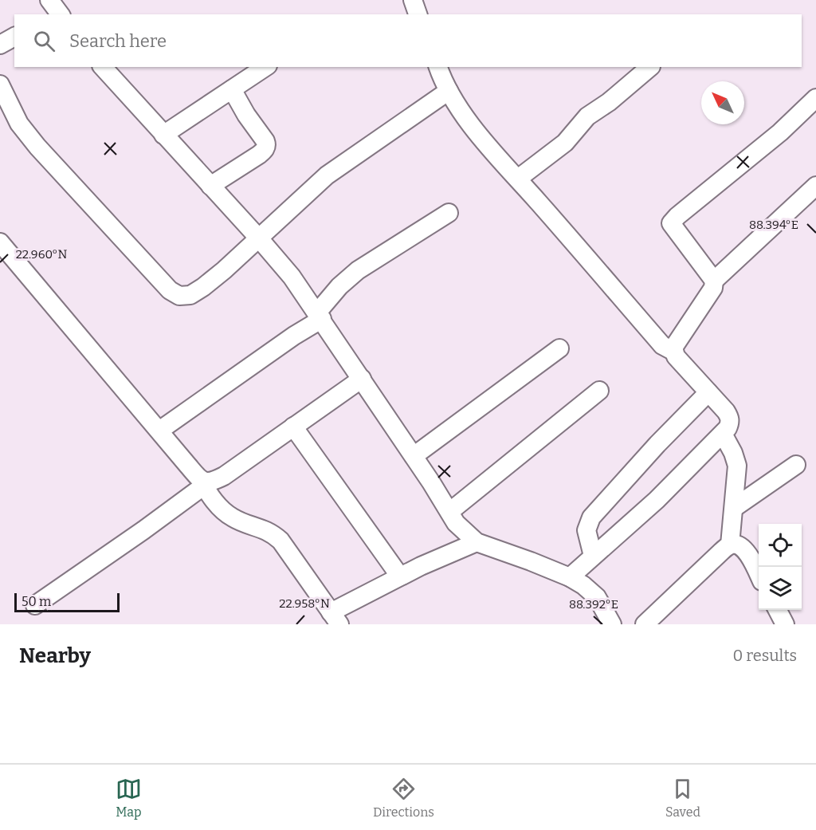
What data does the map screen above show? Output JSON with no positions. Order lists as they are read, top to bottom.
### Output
{
  "scale_bar": "50 m",
  "north": "top left",
  "page": {
    "search": "Search here",
    "scale": "50 m",
    "heading": ["Nearby", "0 results"],
    "nav": ["Map", "Directions", "Saved"]
  },
  "coordinates": [
    "88.394°E",
    "22.960°N",
    "22.958°N",
    "88.392°E"
  ]
}
